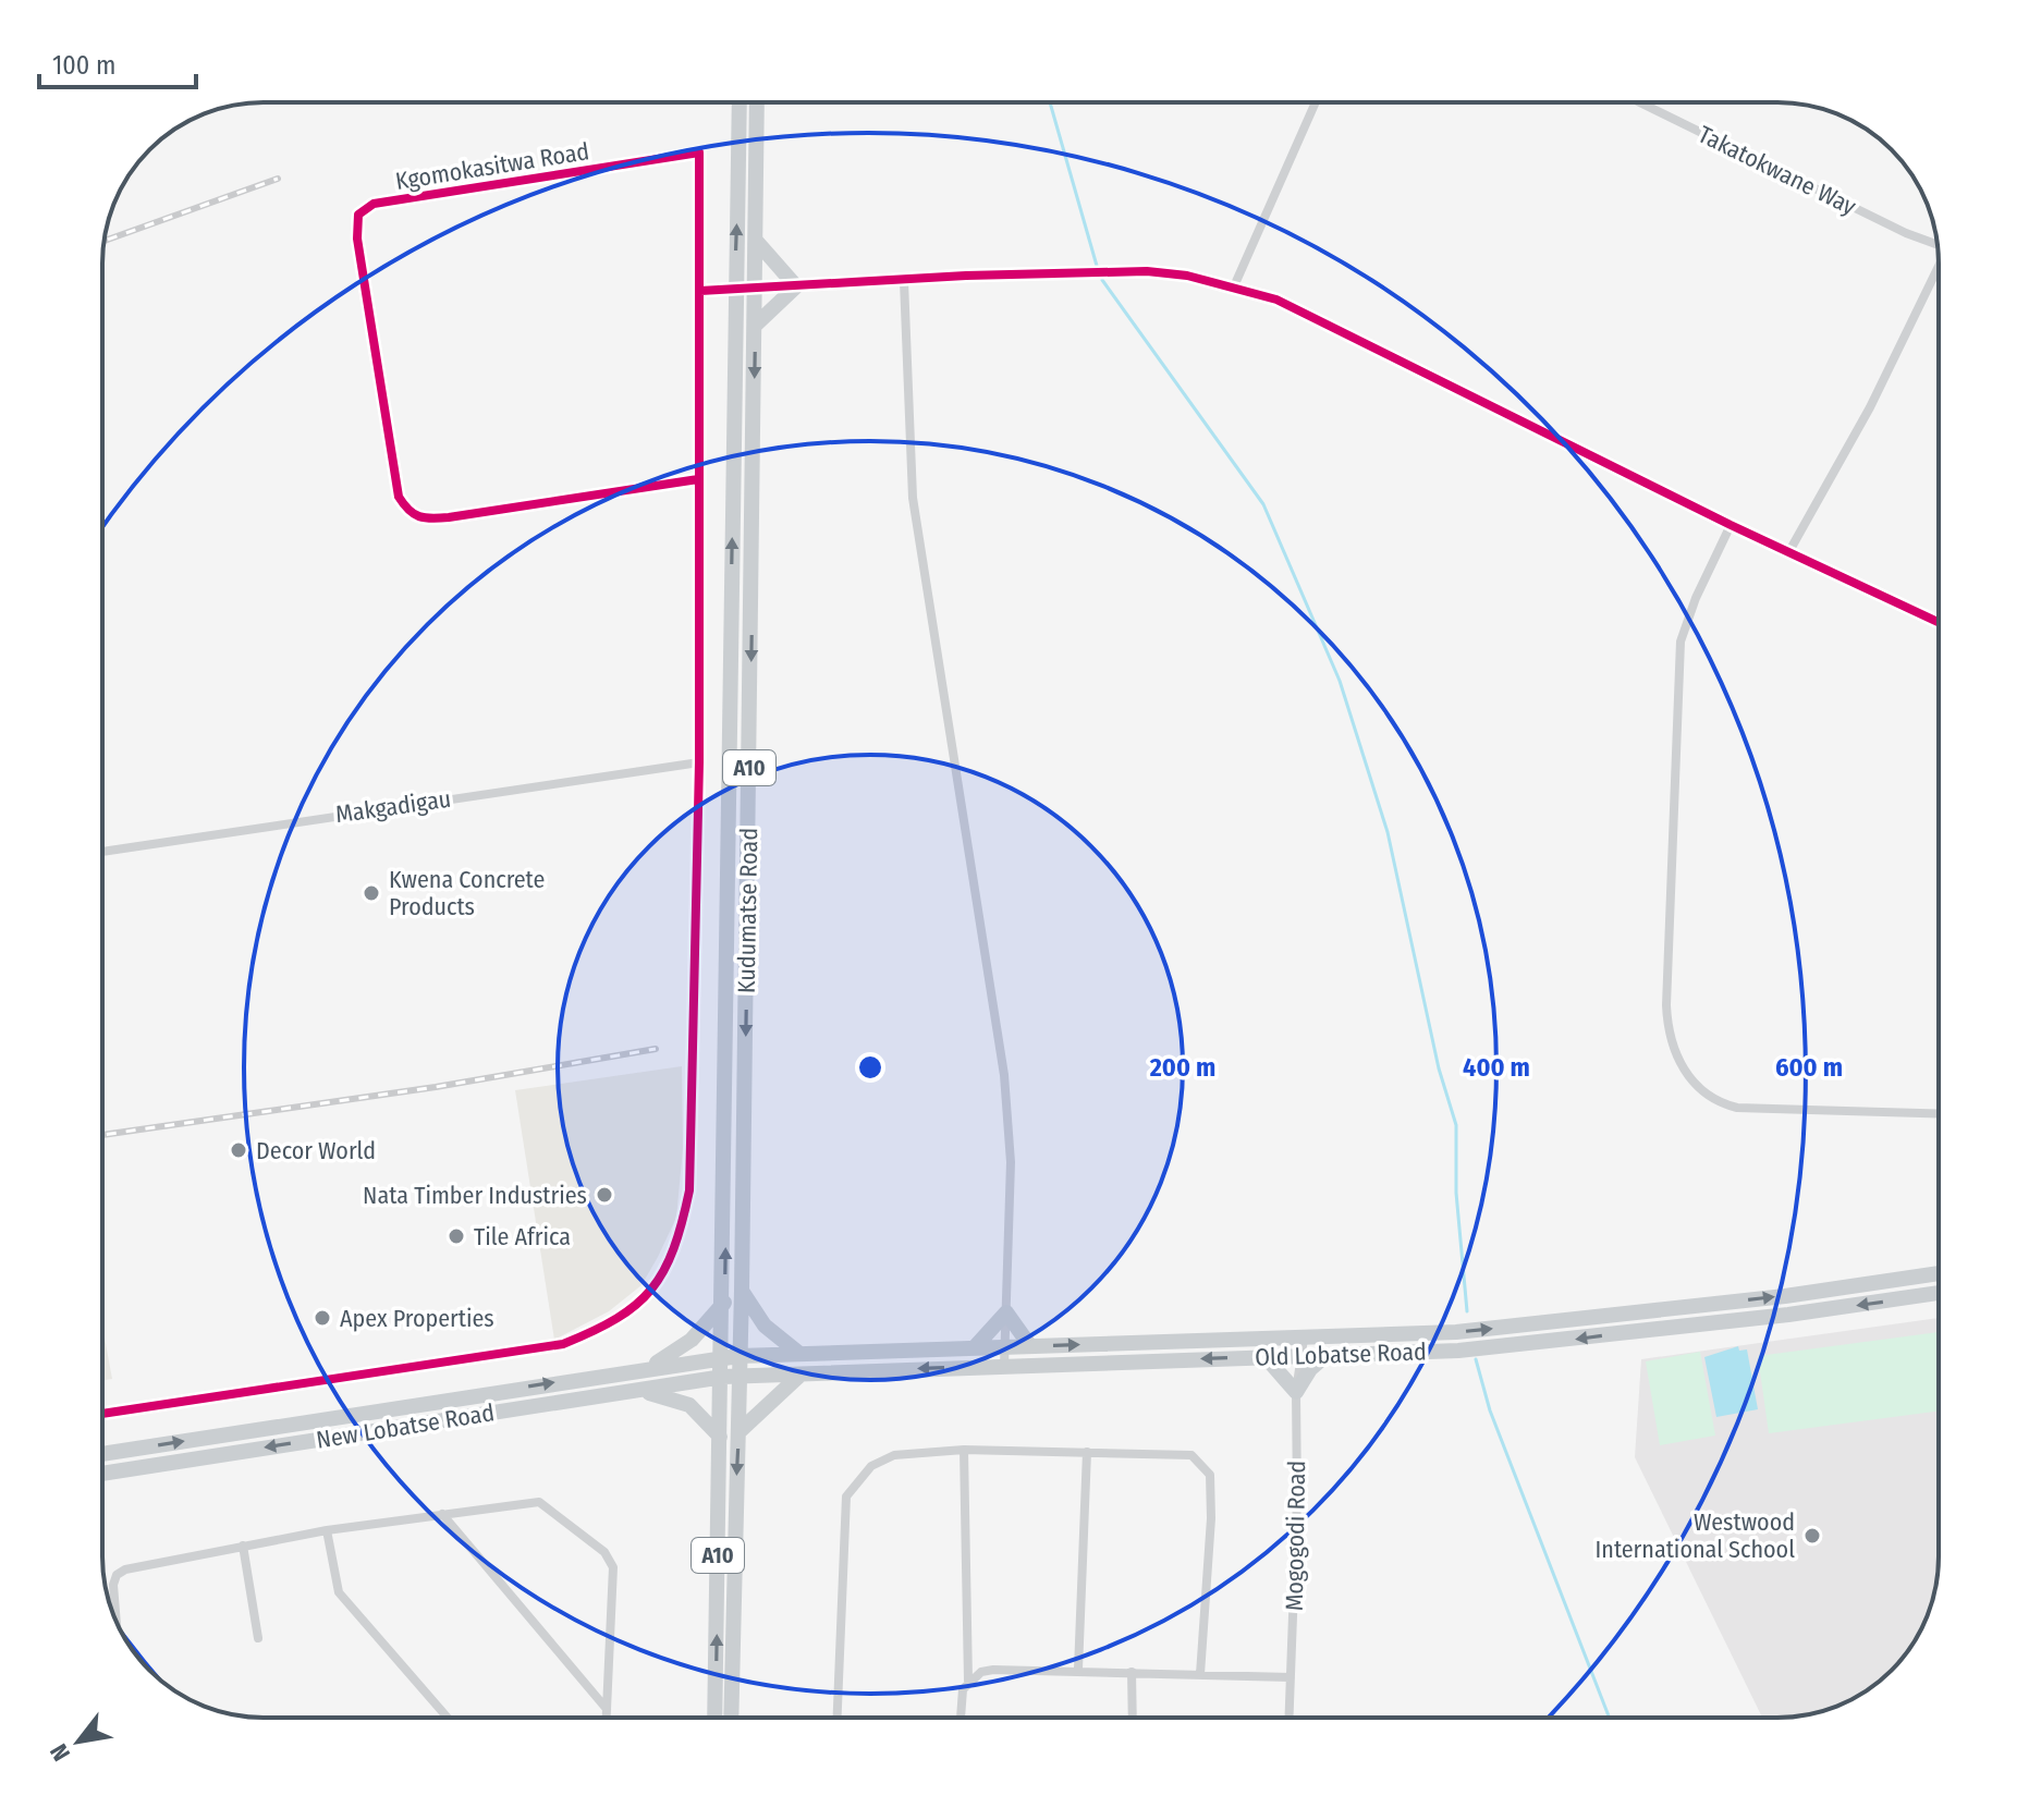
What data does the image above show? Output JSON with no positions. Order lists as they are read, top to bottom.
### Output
{
  "streets": {
    "main road": [
      "A10",
      "Kudumatse Road",
      "Old Lobatse Road",
      "New Lobatse Road"
    ],
    "street": [
      "Kgomokasitwa Road",
      "Takatokwane Way",
      "Makgadigau",
      "Mogogodi Road"
    ]
  },
  "crossings": [
    ["Kudumatse Road", "Old Lobatse Road"],
    ["Kudumatse Road", "New Lobatse Road"],
    ["Old Lobatse Road", "New Lobatse Road"],
    ["Old Lobatse Road", "Mogogodi Road"]
  ],
  "one_way": ["New Lobatse Road"],
  "places": [
    "Kwena Concrete Products",
    "Decor World",
    "Nata Timber Industries",
    "Tile Africa",
    "Apex Properties",
    "Westwood International School"
  ],
  "scale_bar": "100 m",
  "north": "bottom left",
  "rings": ["200 m", "400 m", "600 m"]
}
